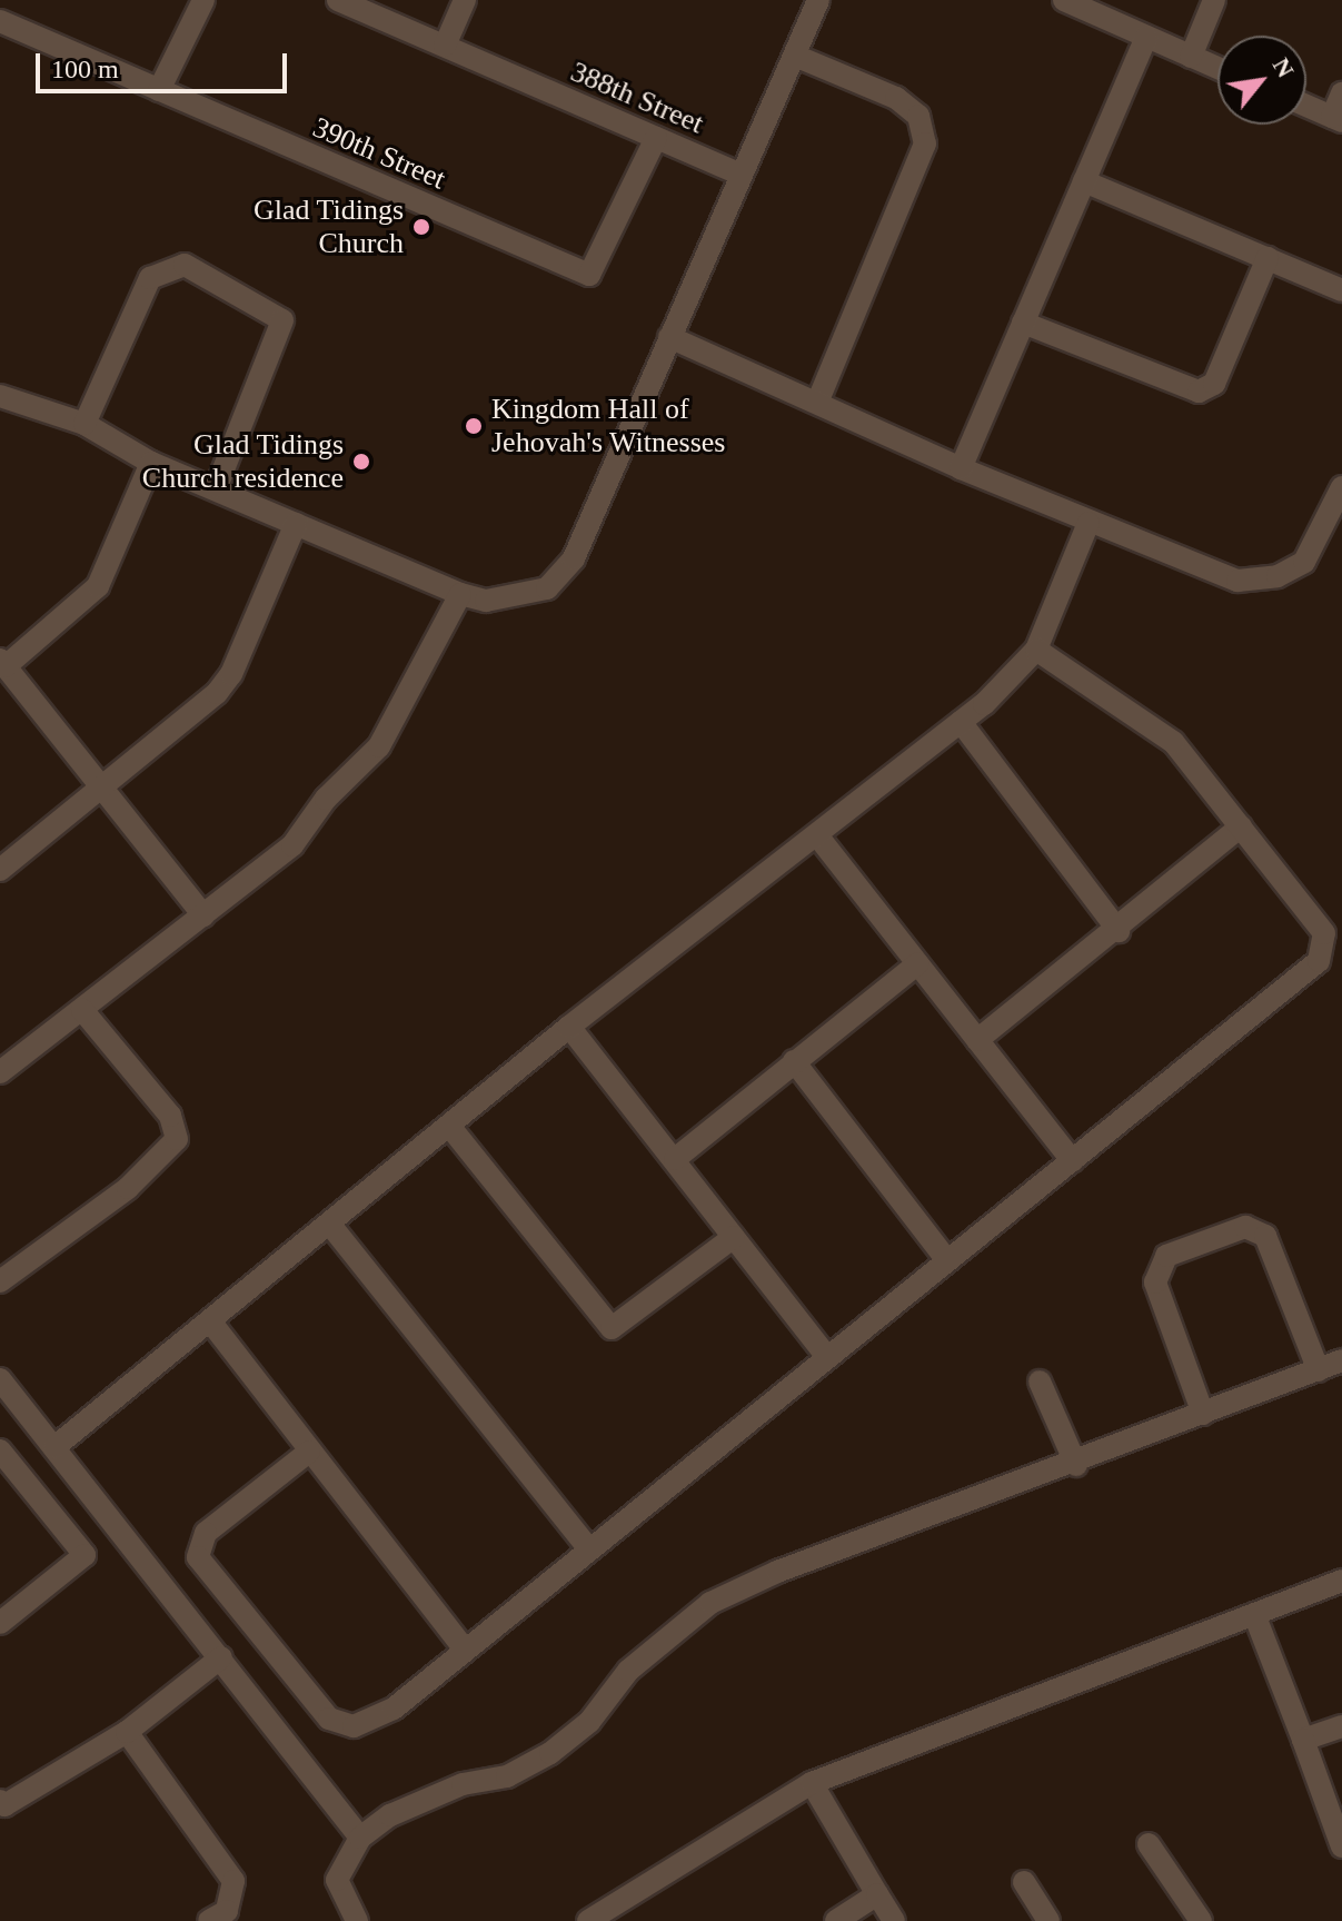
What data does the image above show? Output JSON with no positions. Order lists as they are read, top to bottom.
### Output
{
  "streets": {
    "street": ["388th Street", "390th Street"]
  },
  "crossings": [
    ["388th Street", "390th Street"]
  ],
  "places": ["Glad Tidings Church", "Kingdom Hall of Jehovah's Witnesses", "Glad Tidings Church residence"],
  "scale_bar": "100 m",
  "north": "top right"
}
